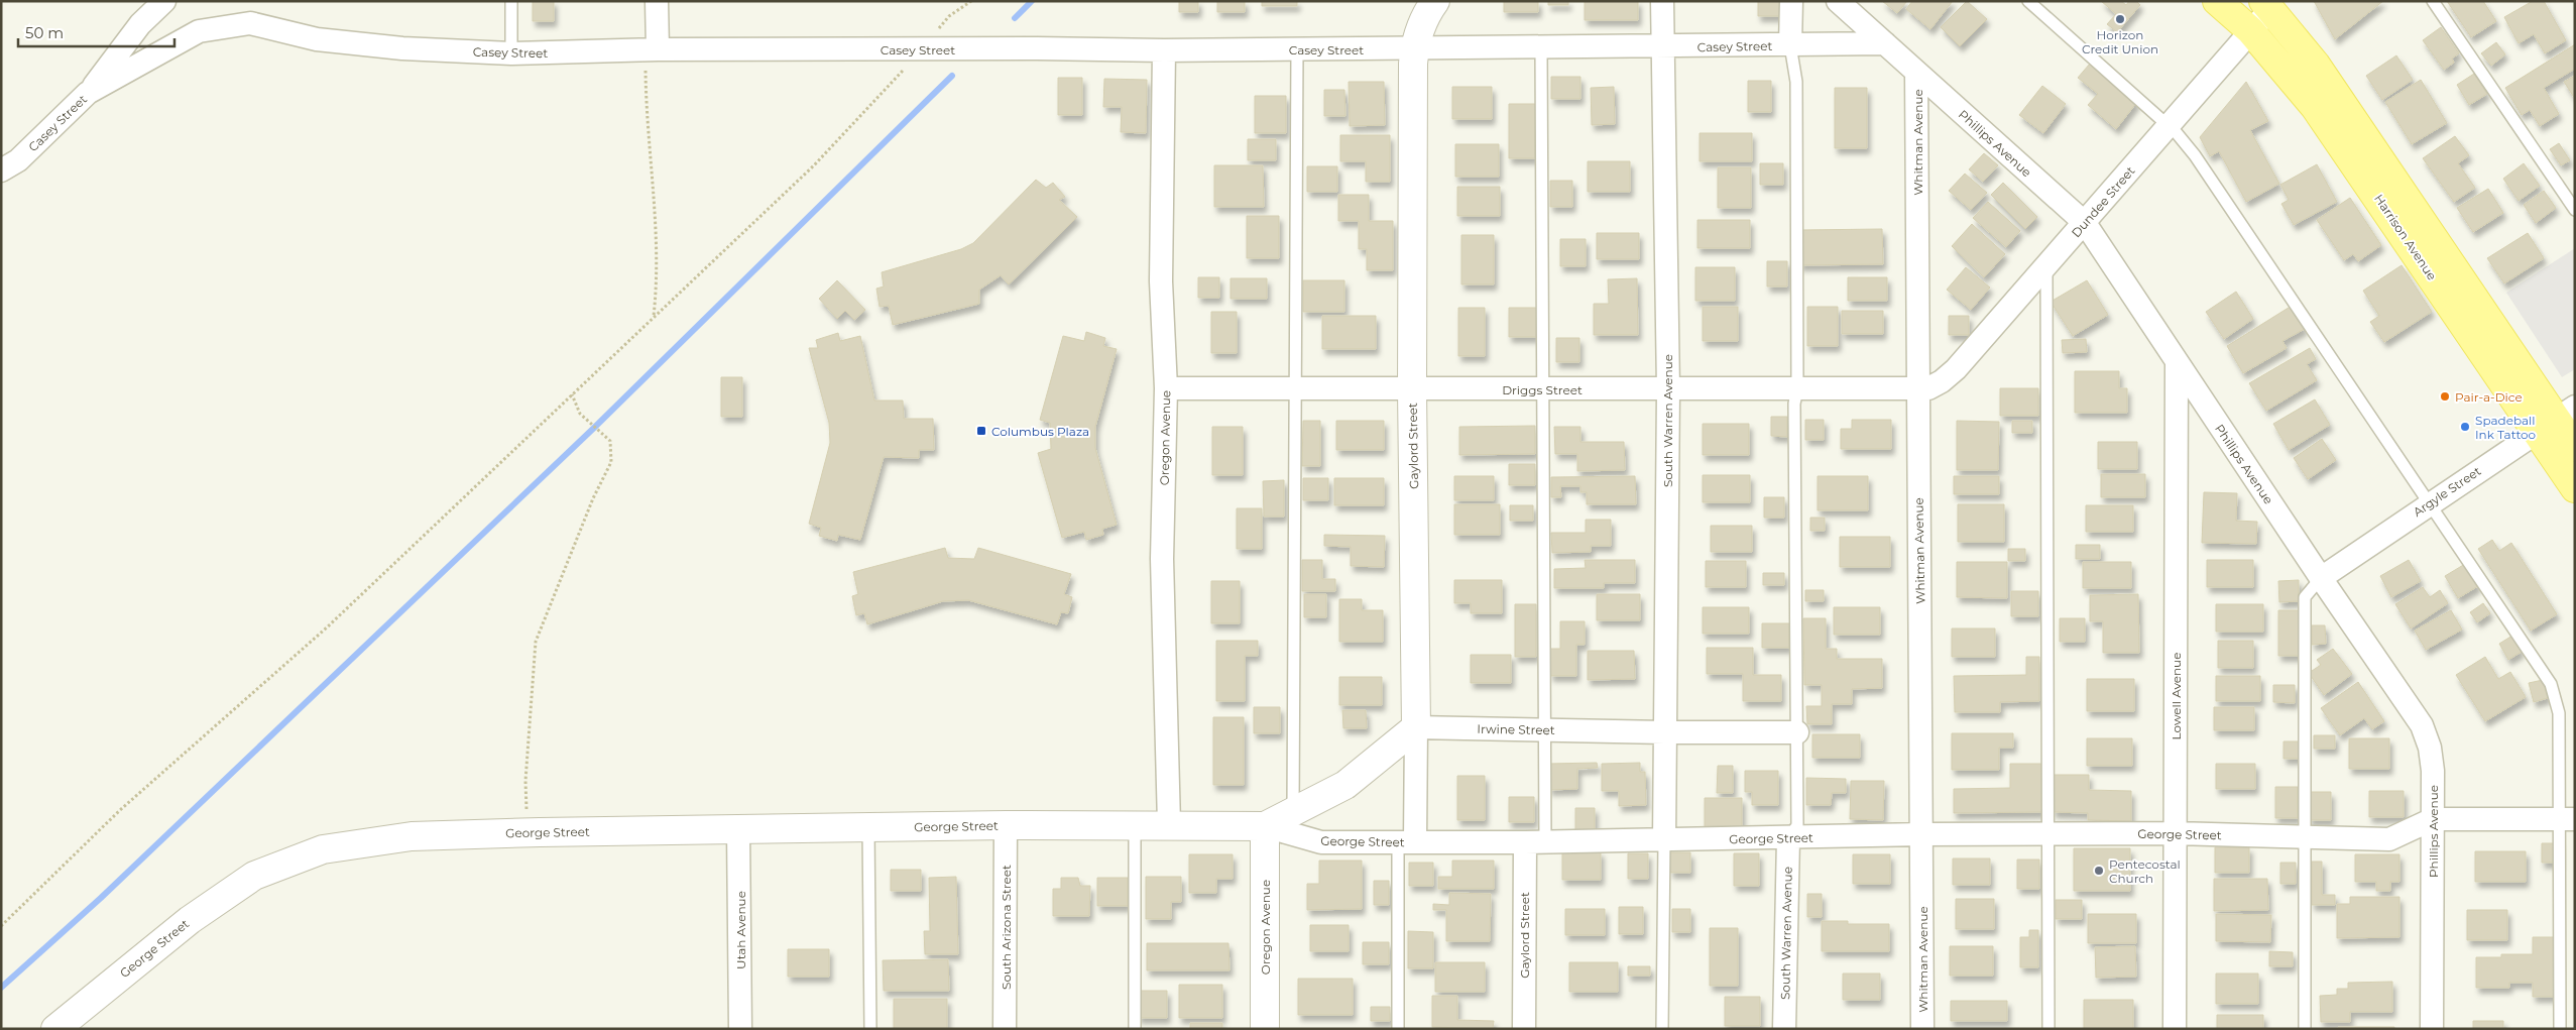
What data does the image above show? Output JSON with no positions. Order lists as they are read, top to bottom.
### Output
{
  "streets": {
    "main road": ["Harrison Avenue"],
    "street": [
      "Casey Street",
      "Whitman Avenue",
      "Phillips Avenue",
      "Dundee Street",
      "Driggs Street",
      "South Warren Avenue",
      "Oregon Avenue",
      "Gaylord Street",
      "Argyle Street",
      "Lowell Avenue",
      "Irwine Street",
      "George Street",
      "South Arizona Street",
      "Utah Avenue"
    ]
  },
  "crossings": [
    ["Casey Street", "Phillips Avenue"],
    ["Casey Street", "South Warren Avenue"],
    ["Casey Street", "Oregon Avenue"],
    ["Casey Street", "Gaylord Street"],
    ["Whitman Avenue", "Phillips Avenue"],
    ["Whitman Avenue", "Dundee Street"],
    ["Whitman Avenue", "Driggs Street"],
    ["Whitman Avenue", "George Street"],
    ["Phillips Avenue", "Dundee Street"],
    ["Phillips Avenue", "Argyle Street"],
    ["Phillips Avenue", "Lowell Avenue"],
    ["Phillips Avenue", "George Street"],
    ["Dundee Street", "Harrison Avenue"],
    ["Dundee Street", "Driggs Street"],
    ["Harrison Avenue", "Argyle Street"],
    ["Driggs Street", "South Warren Avenue"],
    ["Driggs Street", "Oregon Avenue"],
    ["Driggs Street", "Gaylord Street"],
    ["South Warren Avenue", "Irwine Street"],
    ["South Warren Avenue", "George Street"],
    ["Oregon Avenue", "George Street"],
    ["Gaylord Street", "Irwine Street"],
    ["Gaylord Street", "George Street"],
    ["Lowell Avenue", "George Street"],
    ["George Street", "South Arizona Street"],
    ["George Street", "Utah Avenue"]
  ],
  "places": {
    "other": [
      "Horizon Credit Union",
      "Pair-a-Dice",
      "Spadeball Ink Tattoo",
      "Pentecostal Church"
    ],
    "transit": ["Columbus Plaza"]
  },
  "scale_bar": "50 m"
}
